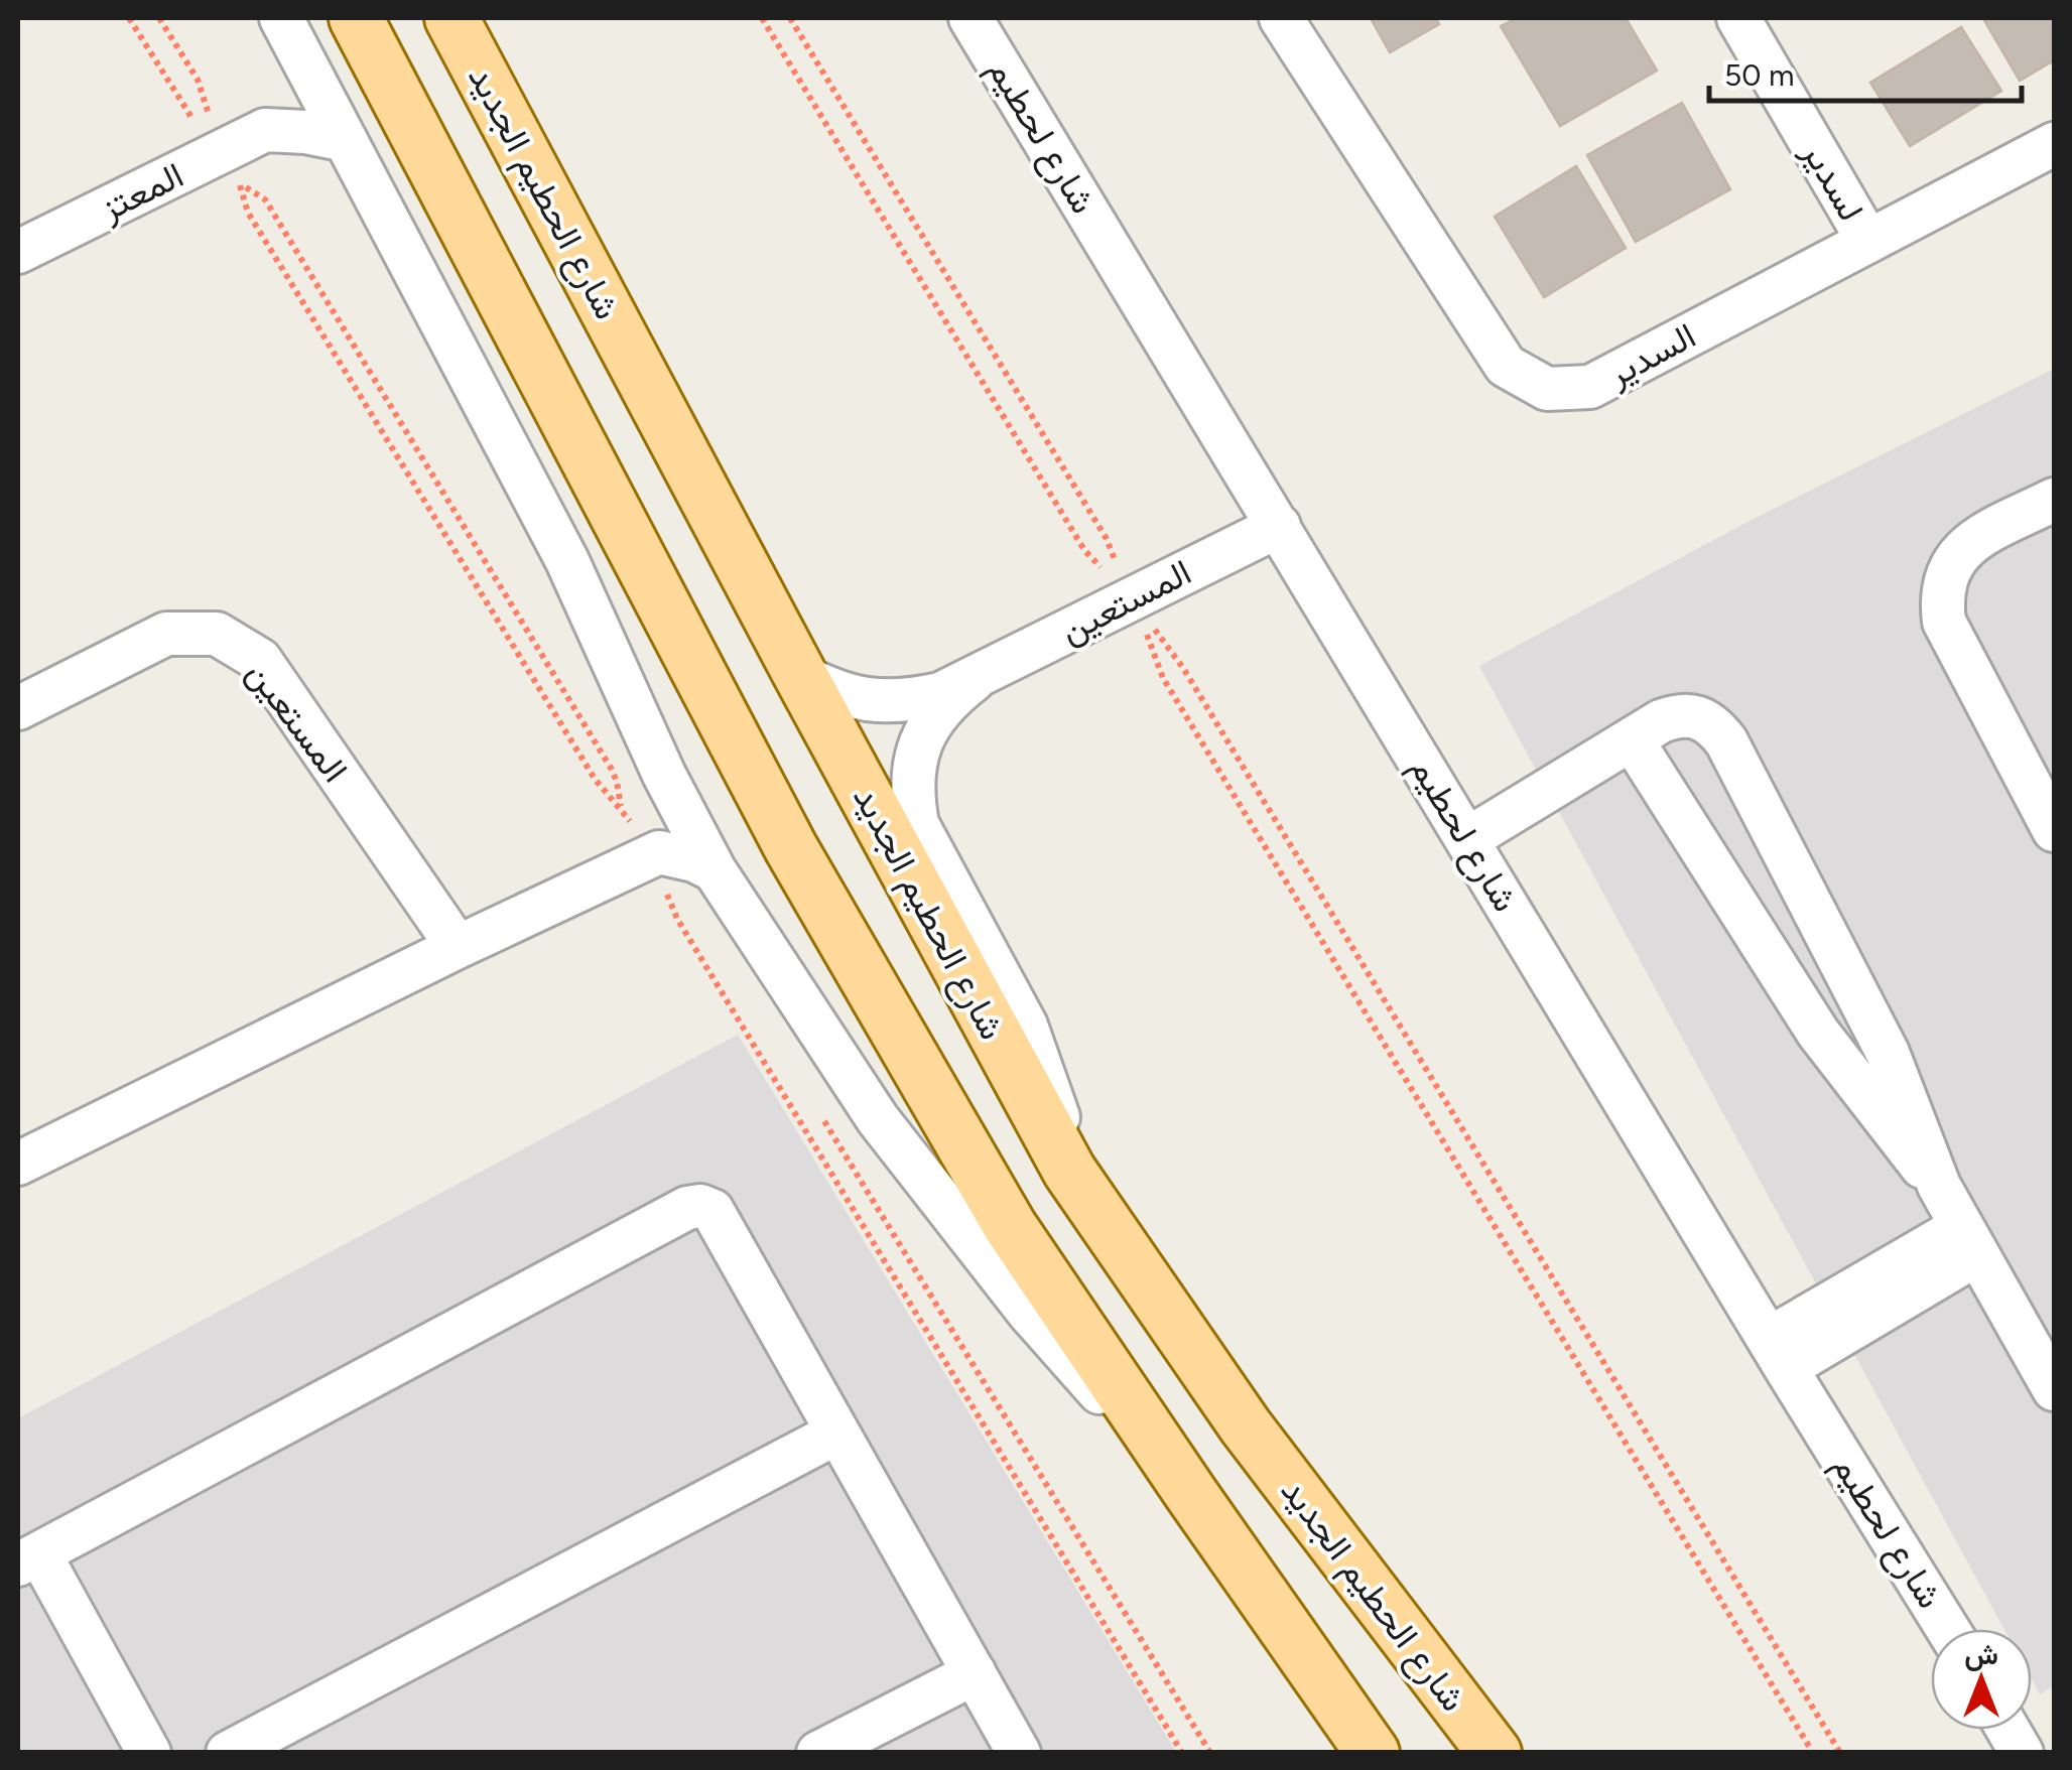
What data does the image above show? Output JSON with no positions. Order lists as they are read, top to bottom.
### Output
{
  "streets": {
    "main road": ["شارع الحطيم الجديد"],
    "street": [
      "شارع لحطيم",
      "لسدير",
      "المعتز",
      "السدير",
      "المستعين"
    ]
  },
  "crossings": [
    ["شارع لحطيم", "المستعين"],
    ["لسدير", "السدير"],
    ["شارع الحطيم الجديد", "المستعين"]
  ],
  "scale_bar": "50 m",
  "north": "top"
}
